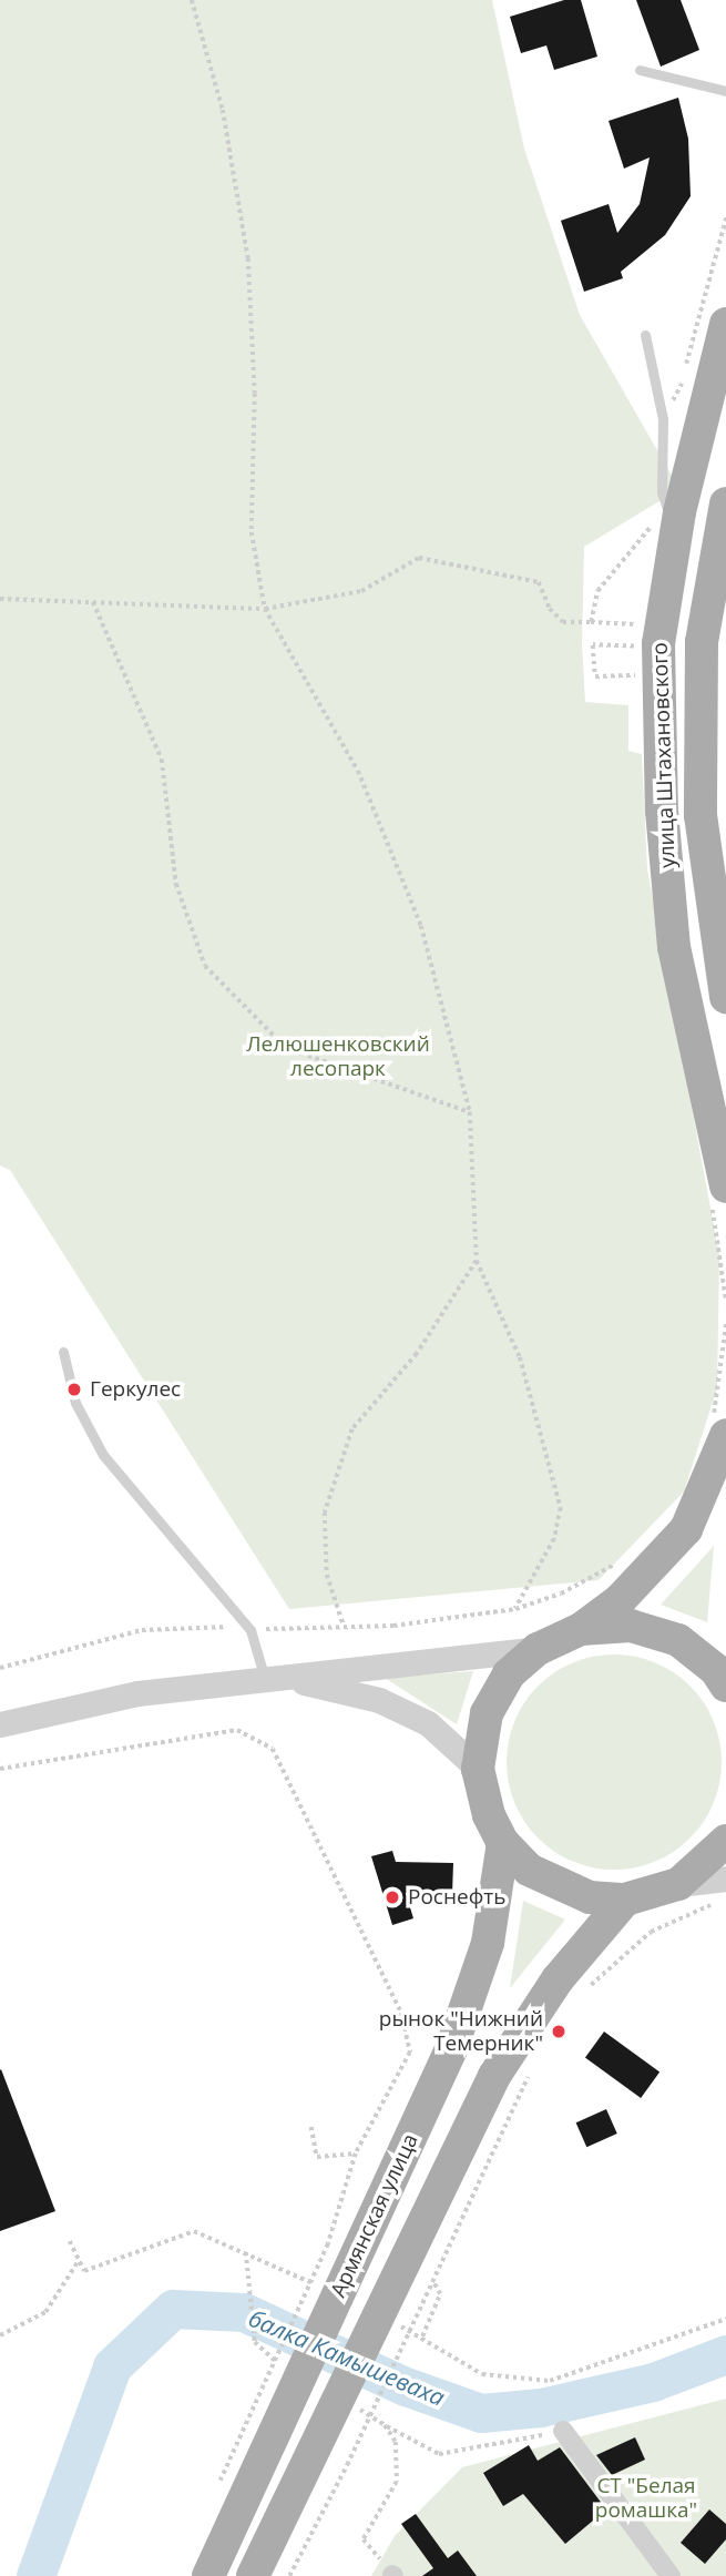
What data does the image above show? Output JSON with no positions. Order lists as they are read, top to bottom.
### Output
{
  "streets": {
    "main road": ["улица Штахановского", "Армянская улица"]
  },
  "water": ["балка Камышеваха"],
  "parks": ["Лелюшенковский лесопарк", "СТ \"Белая ромашка\""],
  "places": ["Геркулес", "Роснефть", "рынок \"Нижний Темерник\""]
}
